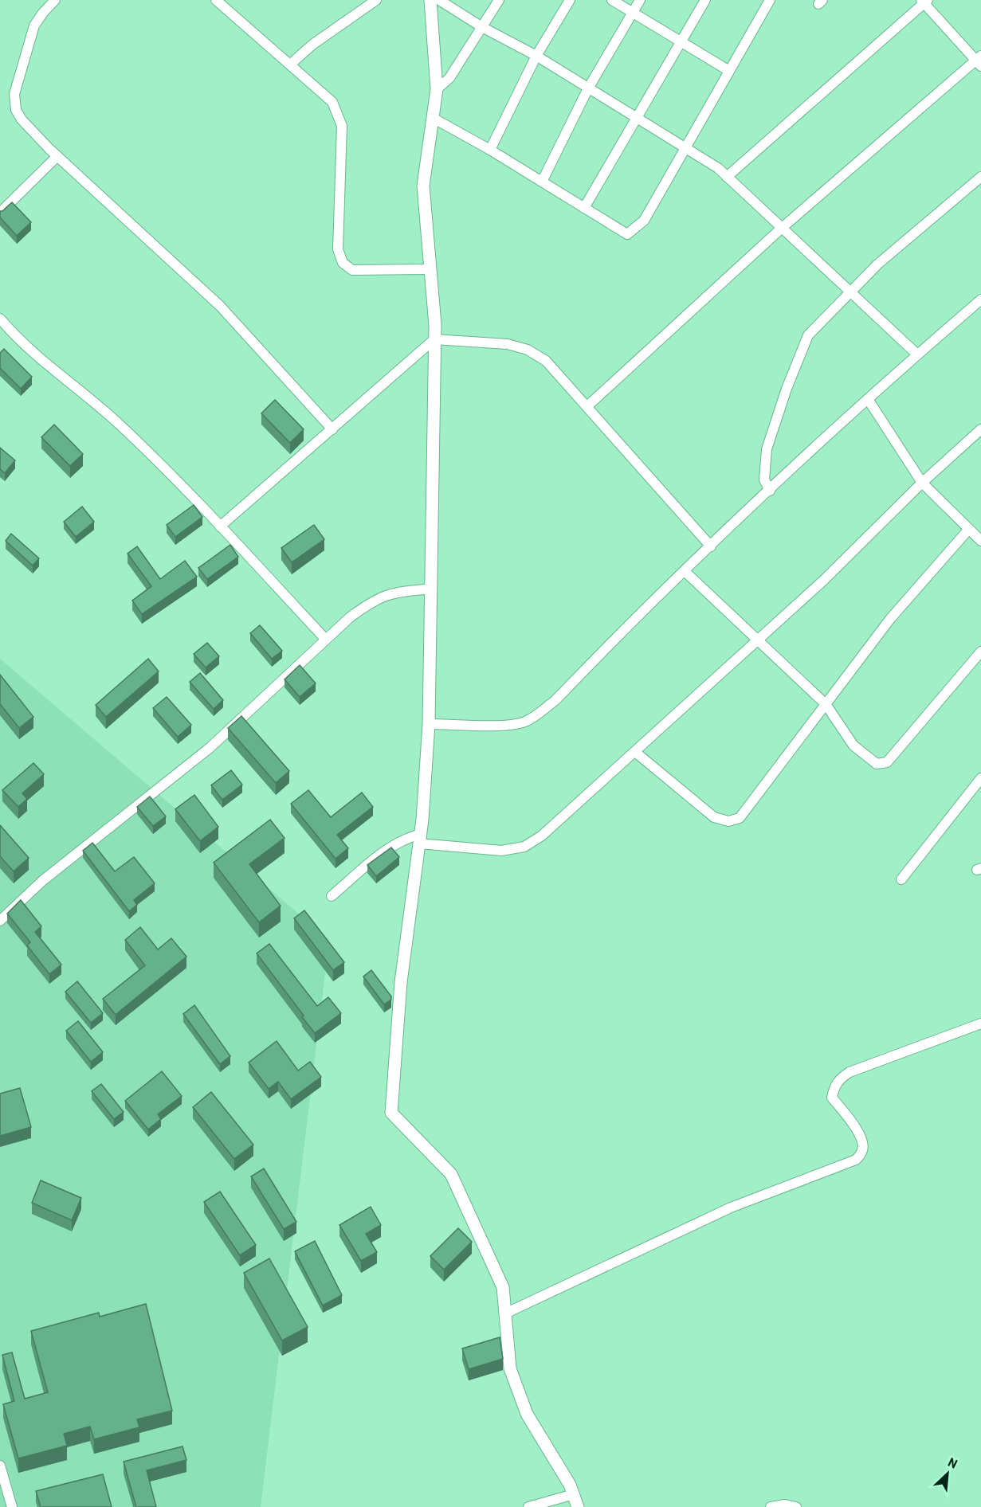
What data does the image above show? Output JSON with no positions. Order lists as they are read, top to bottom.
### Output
{
  "north": "top right"
}
